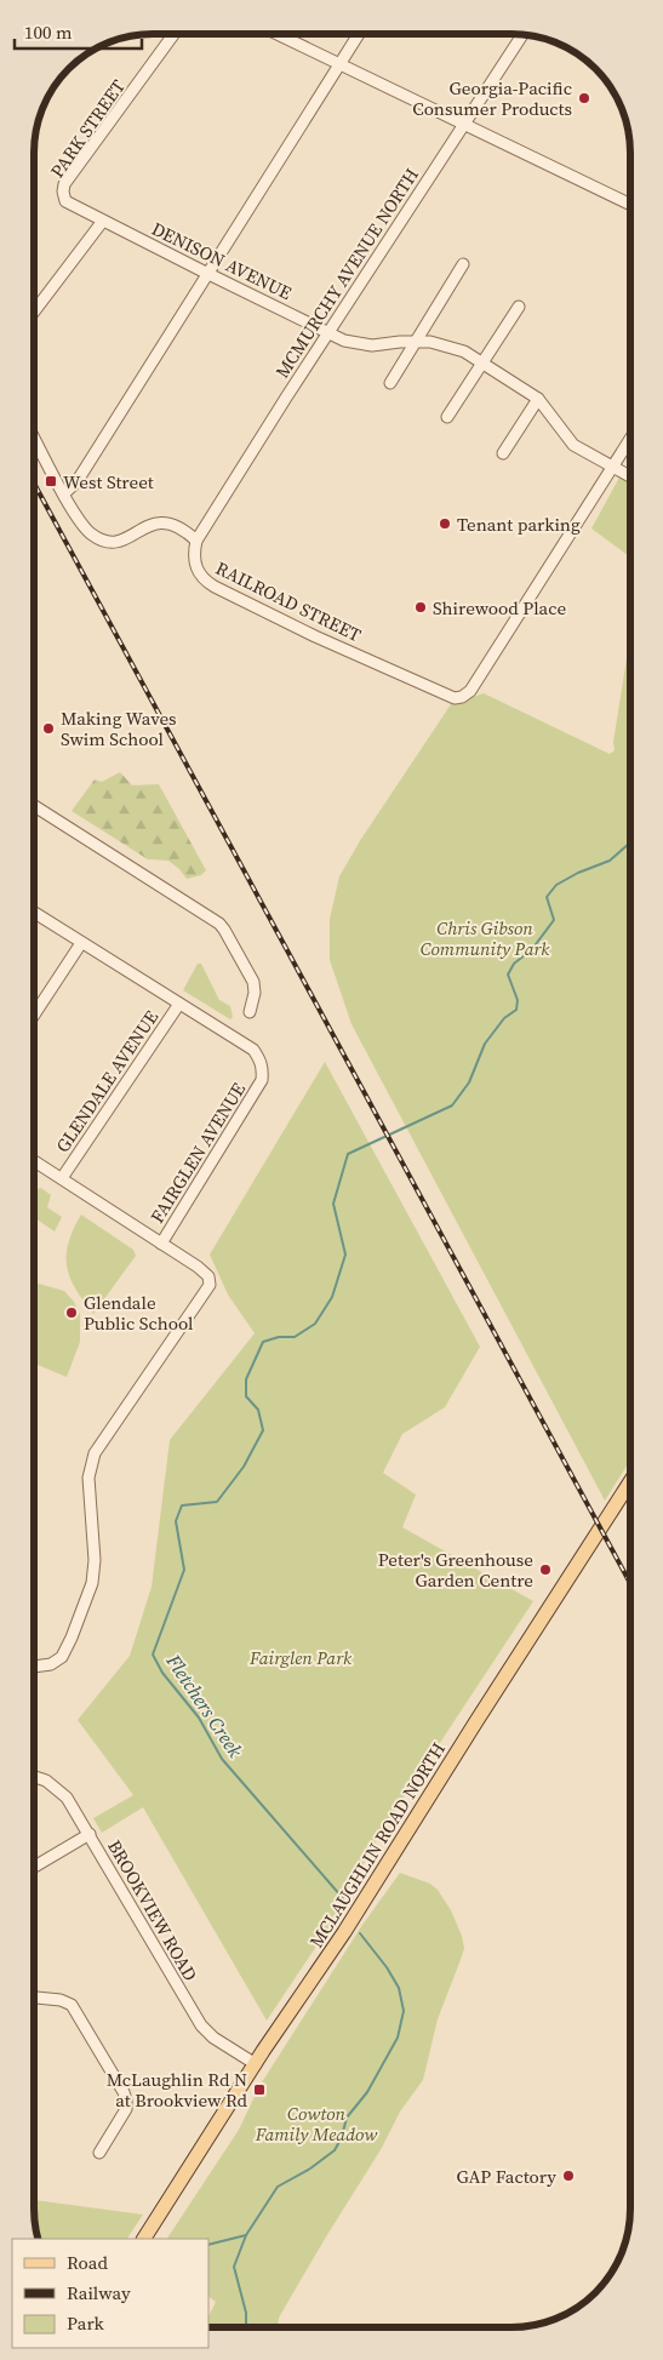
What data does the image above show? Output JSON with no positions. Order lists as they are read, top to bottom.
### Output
{
  "streets": {
    "main road": ["MCLAUGHLIN ROAD NORTH"],
    "street": [
      "PARK STREET",
      "DENISON AVENUE",
      "MCMURCHY AVENUE NORTH",
      "RAILROAD STREET",
      "GLENDALE AVENUE",
      "FAIRGLEN AVENUE",
      "BROOKVIEW ROAD"
    ]
  },
  "crossings": [
    ["PARK STREET", "DENISON AVENUE"],
    ["DENISON AVENUE", "MCMURCHY AVENUE NORTH"],
    ["DENISON AVENUE", "RAILROAD STREET"],
    ["MCMURCHY AVENUE NORTH", "RAILROAD STREET"],
    ["GLENDALE AVENUE", "FAIRGLEN AVENUE"],
    ["MCLAUGHLIN ROAD NORTH", "BROOKVIEW ROAD"]
  ],
  "water": ["Fletchers Creek"],
  "parks": ["Chris Gibson Community Park", "Fairglen Park", "Cowton Family Meadow"],
  "places": {
    "other": [
      "Georgia-Pacific Consumer Products",
      "Tenant parking",
      "Shirewood Place",
      "Making Waves Swim School",
      "Glendale Public School",
      "Peter's Greenhouse Garden Centre",
      "GAP Factory"
    ],
    "transit": ["West Street", "McLaughlin Rd N at Brookview Rd"]
  },
  "legend": ["Road", "Railway", "Park"],
  "scale_bar": "100 m"
}
